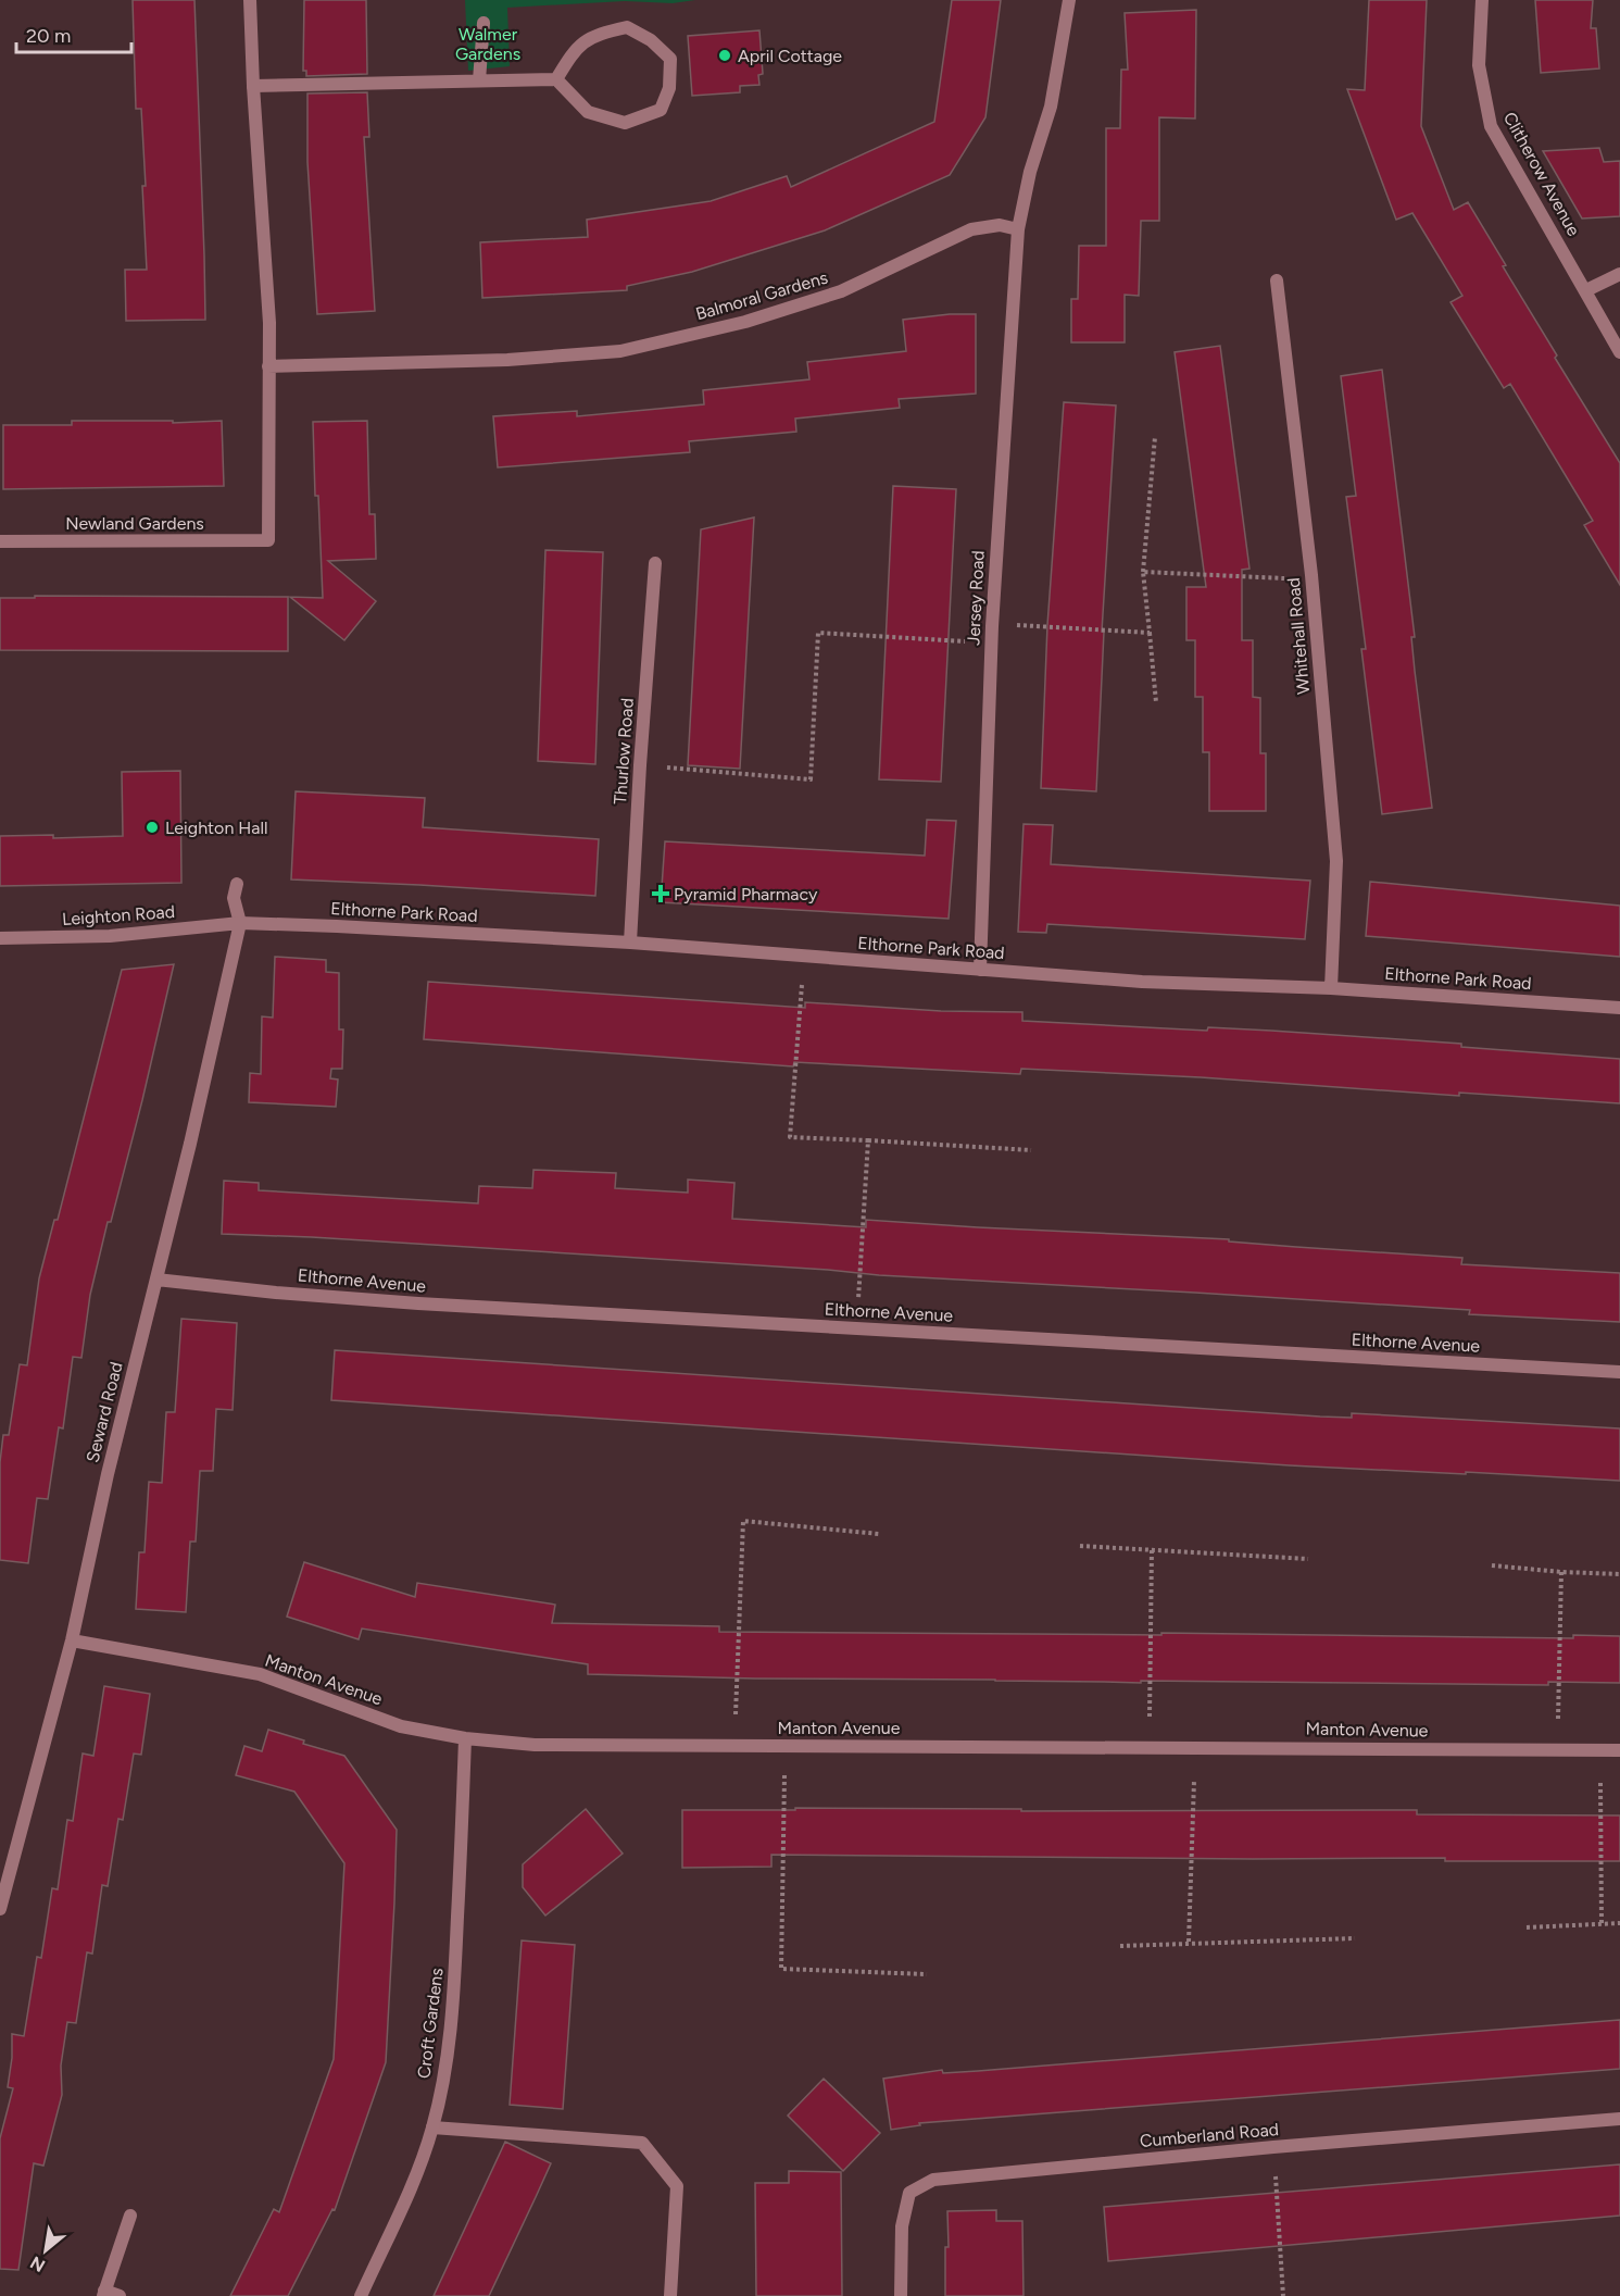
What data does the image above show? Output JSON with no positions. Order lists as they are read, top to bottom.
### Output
{
  "streets": {
    "street": [
      "Clitherow Avenue",
      "Balmoral Gardens",
      "Newland Gardens",
      "Jersey Road",
      "Whitehall Road",
      "Thurlow Road",
      "Elthorne Park Road",
      "Leighton Road",
      "Elthorne Avenue",
      "Seward Road",
      "Manton Avenue",
      "Croft Gardens",
      "Cumberland Road"
    ]
  },
  "crossings": [
    ["Balmoral Gardens", "Newland Gardens"],
    ["Balmoral Gardens", "Jersey Road"],
    ["Jersey Road", "Elthorne Park Road"],
    ["Whitehall Road", "Elthorne Park Road"],
    ["Thurlow Road", "Elthorne Park Road"],
    ["Elthorne Park Road", "Leighton Road"],
    ["Elthorne Park Road", "Seward Road"],
    ["Leighton Road", "Seward Road"],
    ["Elthorne Avenue", "Seward Road"],
    ["Seward Road", "Manton Avenue"],
    ["Manton Avenue", "Croft Gardens"]
  ],
  "parks": ["Walmer Gardens"],
  "places": {
    "other": ["April Cottage", "Leighton Hall"],
    "health": ["Pyramid Pharmacy"]
  },
  "scale_bar": "20 m",
  "north": "bottom left"
}
